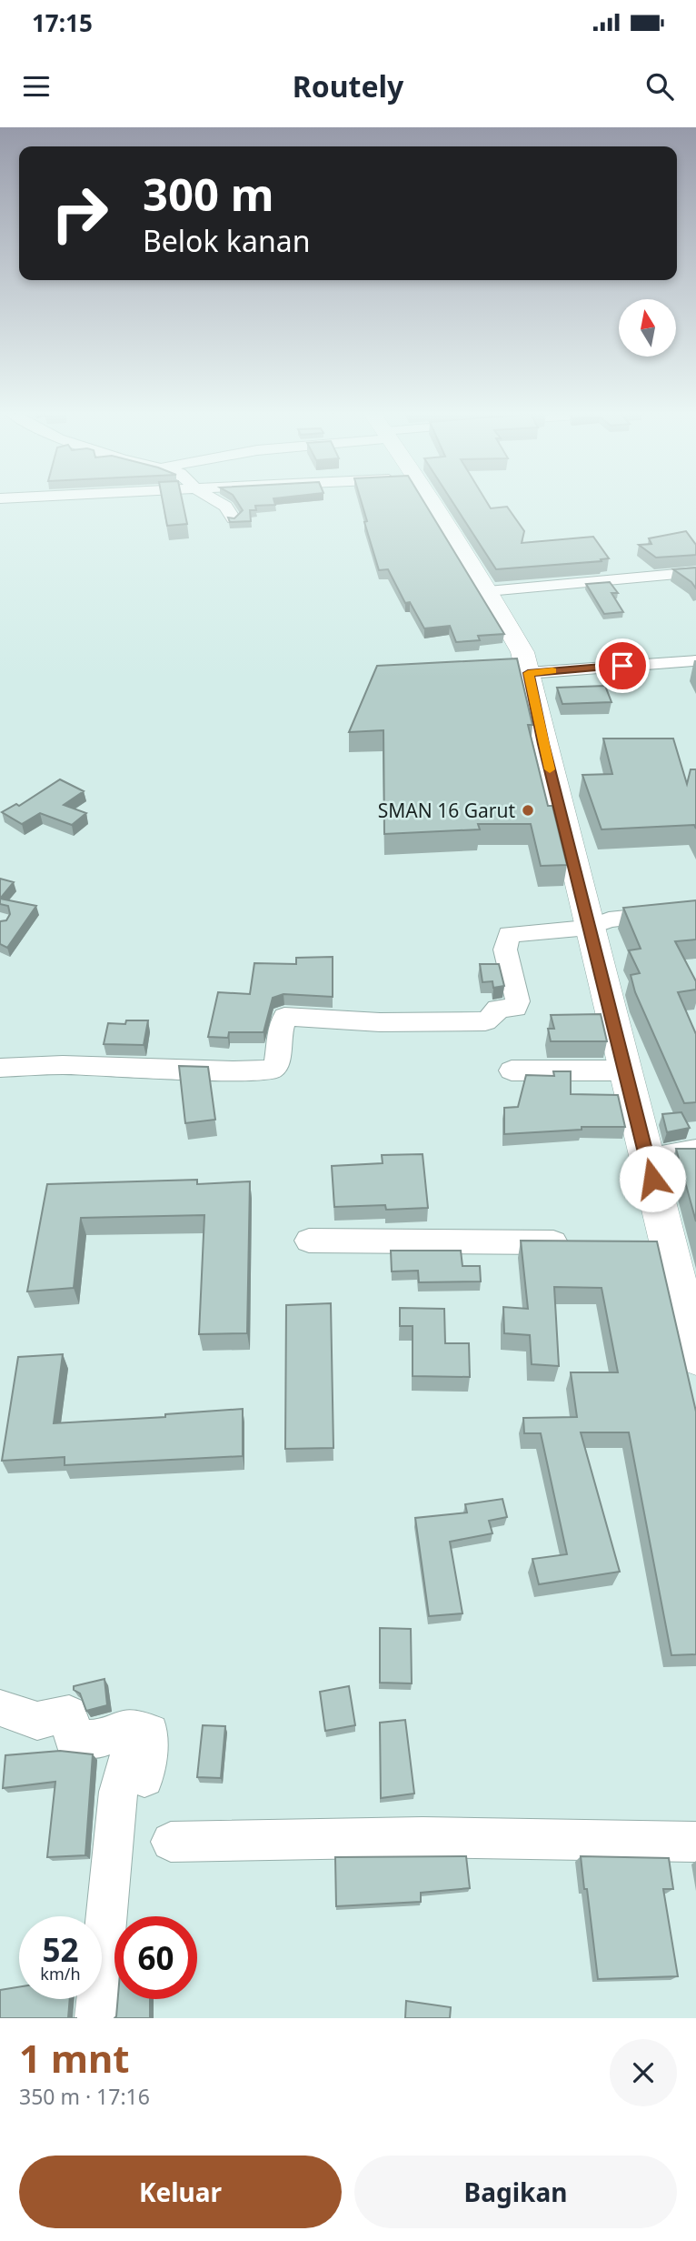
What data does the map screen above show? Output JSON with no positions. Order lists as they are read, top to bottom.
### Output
{
  "places": ["SMAN 16 Garut"],
  "north": "top",
  "page": {
    "status": "17:15",
    "header": "Routely",
    "turn": ["300 m", "Belok kanan"],
    "speed": "52 km/h",
    "limit": "60",
    "heading": ["1 mnt", "350 m · 17:16"],
    "buttons": ["Keluar", "Bagikan"]
  }
}
